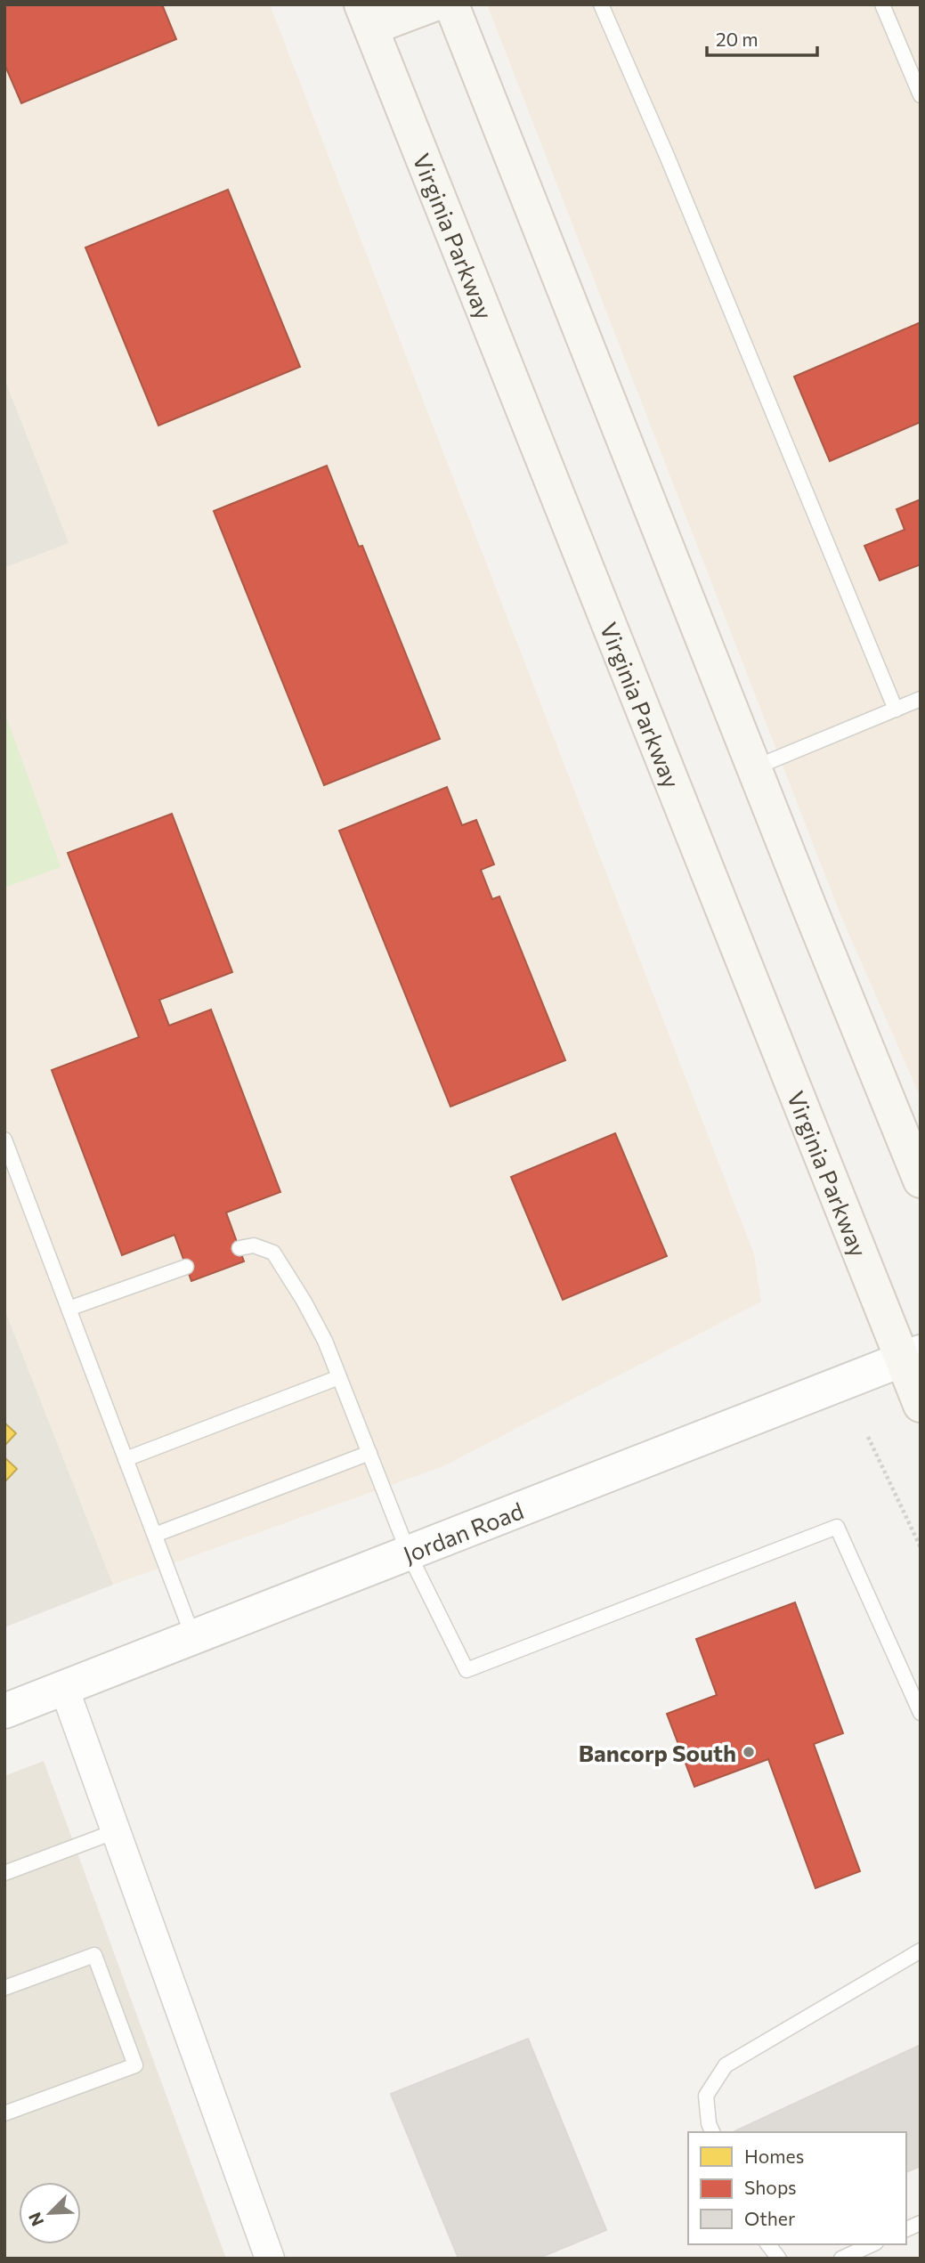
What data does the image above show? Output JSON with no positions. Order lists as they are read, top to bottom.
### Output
{
  "streets": {
    "main road": ["Virginia Parkway"],
    "street": ["Jordan Road"]
  },
  "crossings": [
    ["Virginia Parkway", "Jordan Road"]
  ],
  "places": ["Bancorp South"],
  "legend": ["Homes", "Shops", "Other"],
  "scale_bar": "20 m",
  "north": "bottom left"
}
